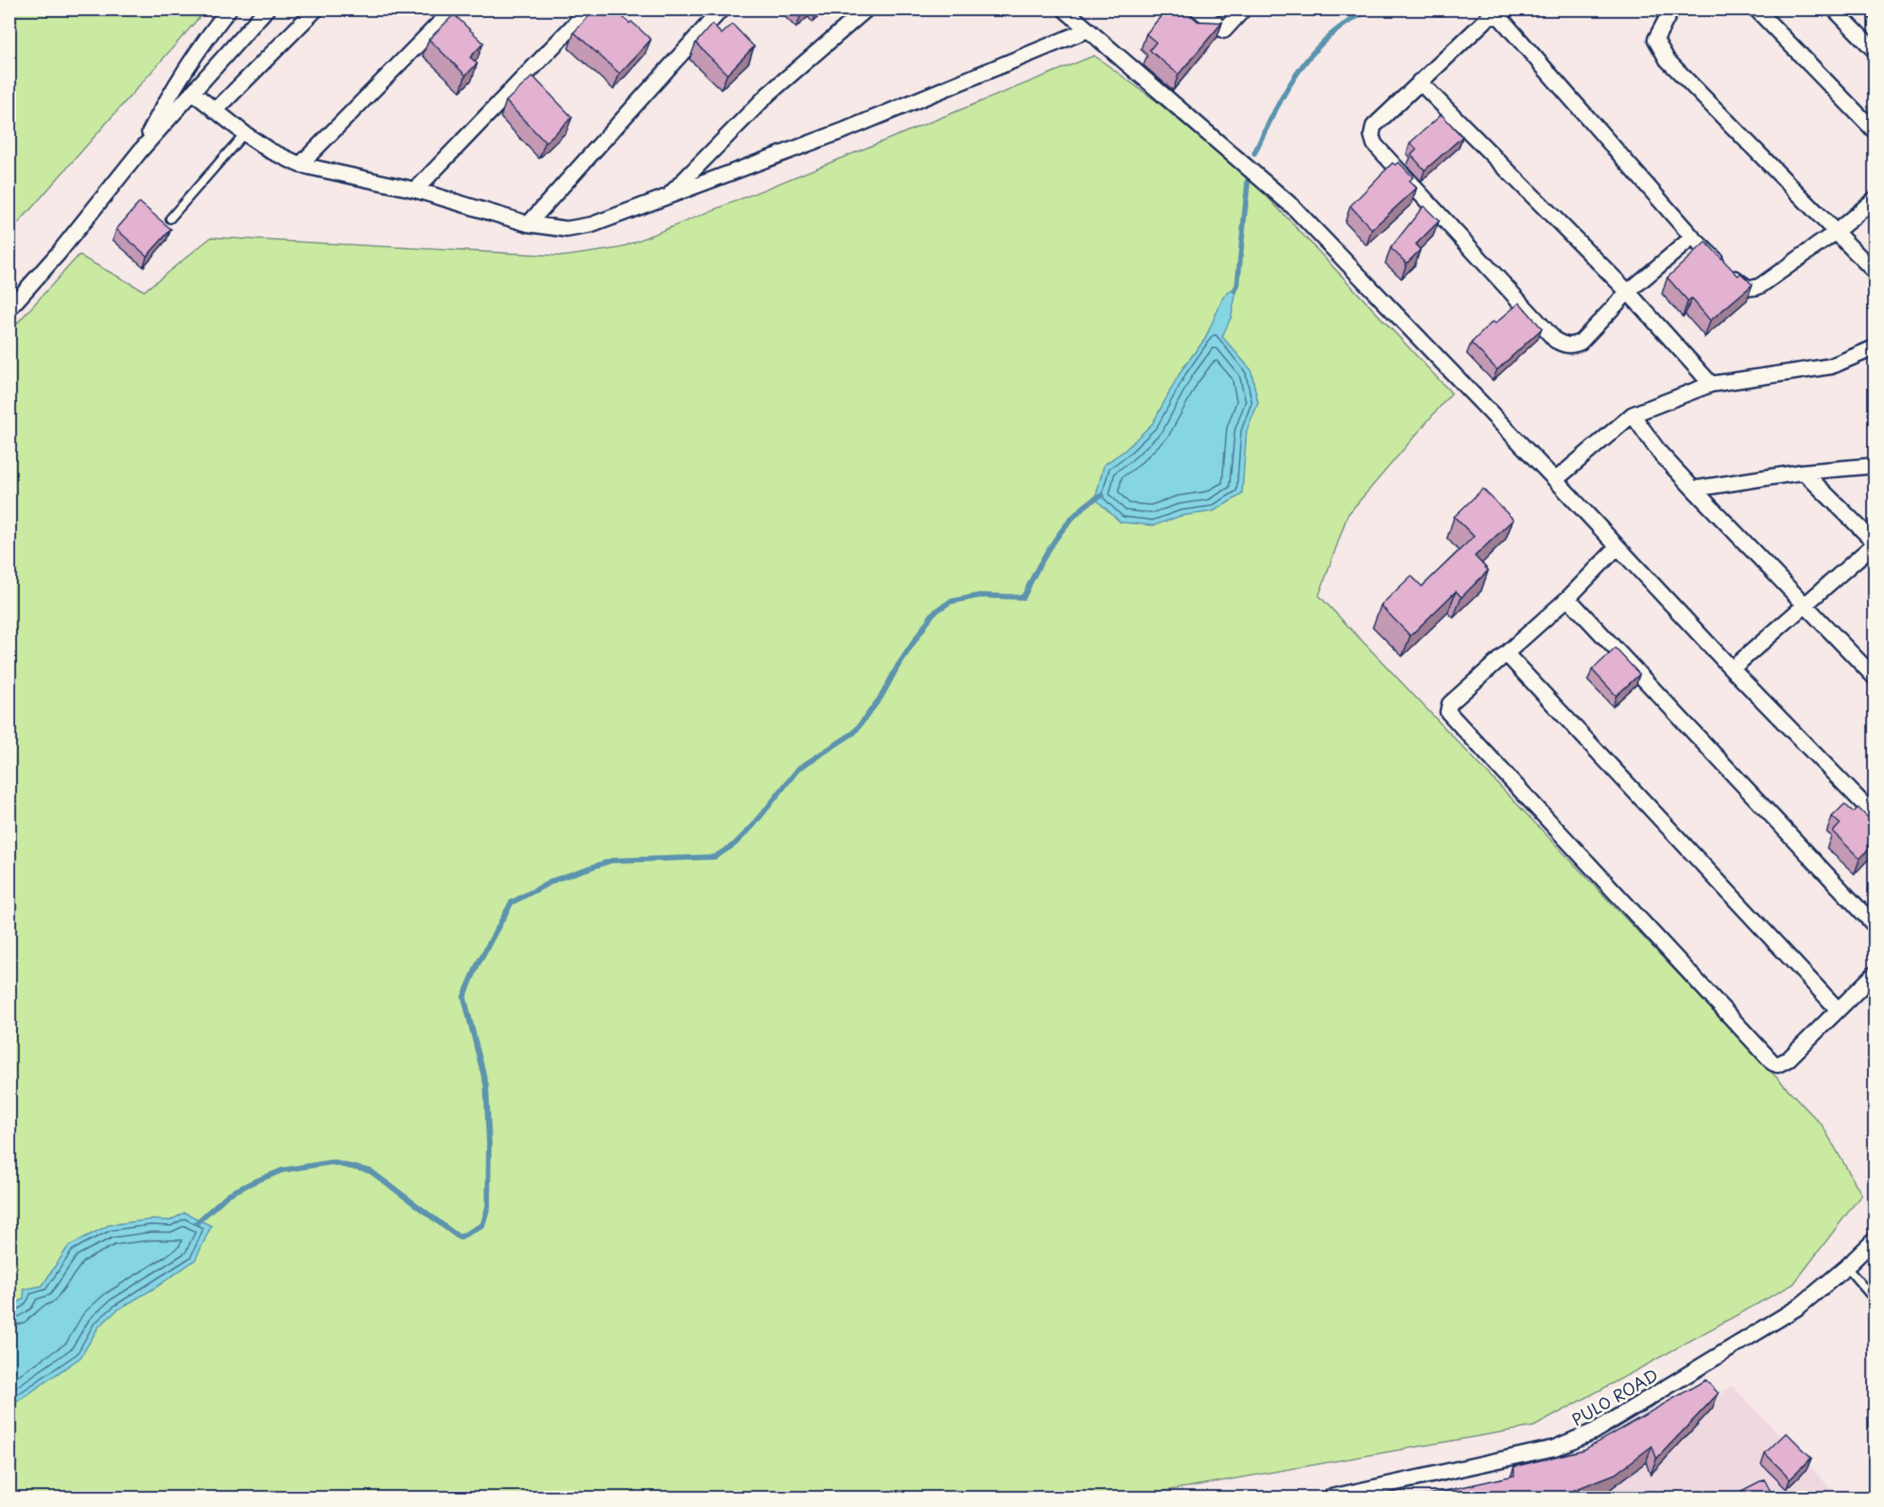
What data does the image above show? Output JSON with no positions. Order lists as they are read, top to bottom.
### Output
{
  "streets": {
    "street": ["PULO ROAD"]
  }
}
